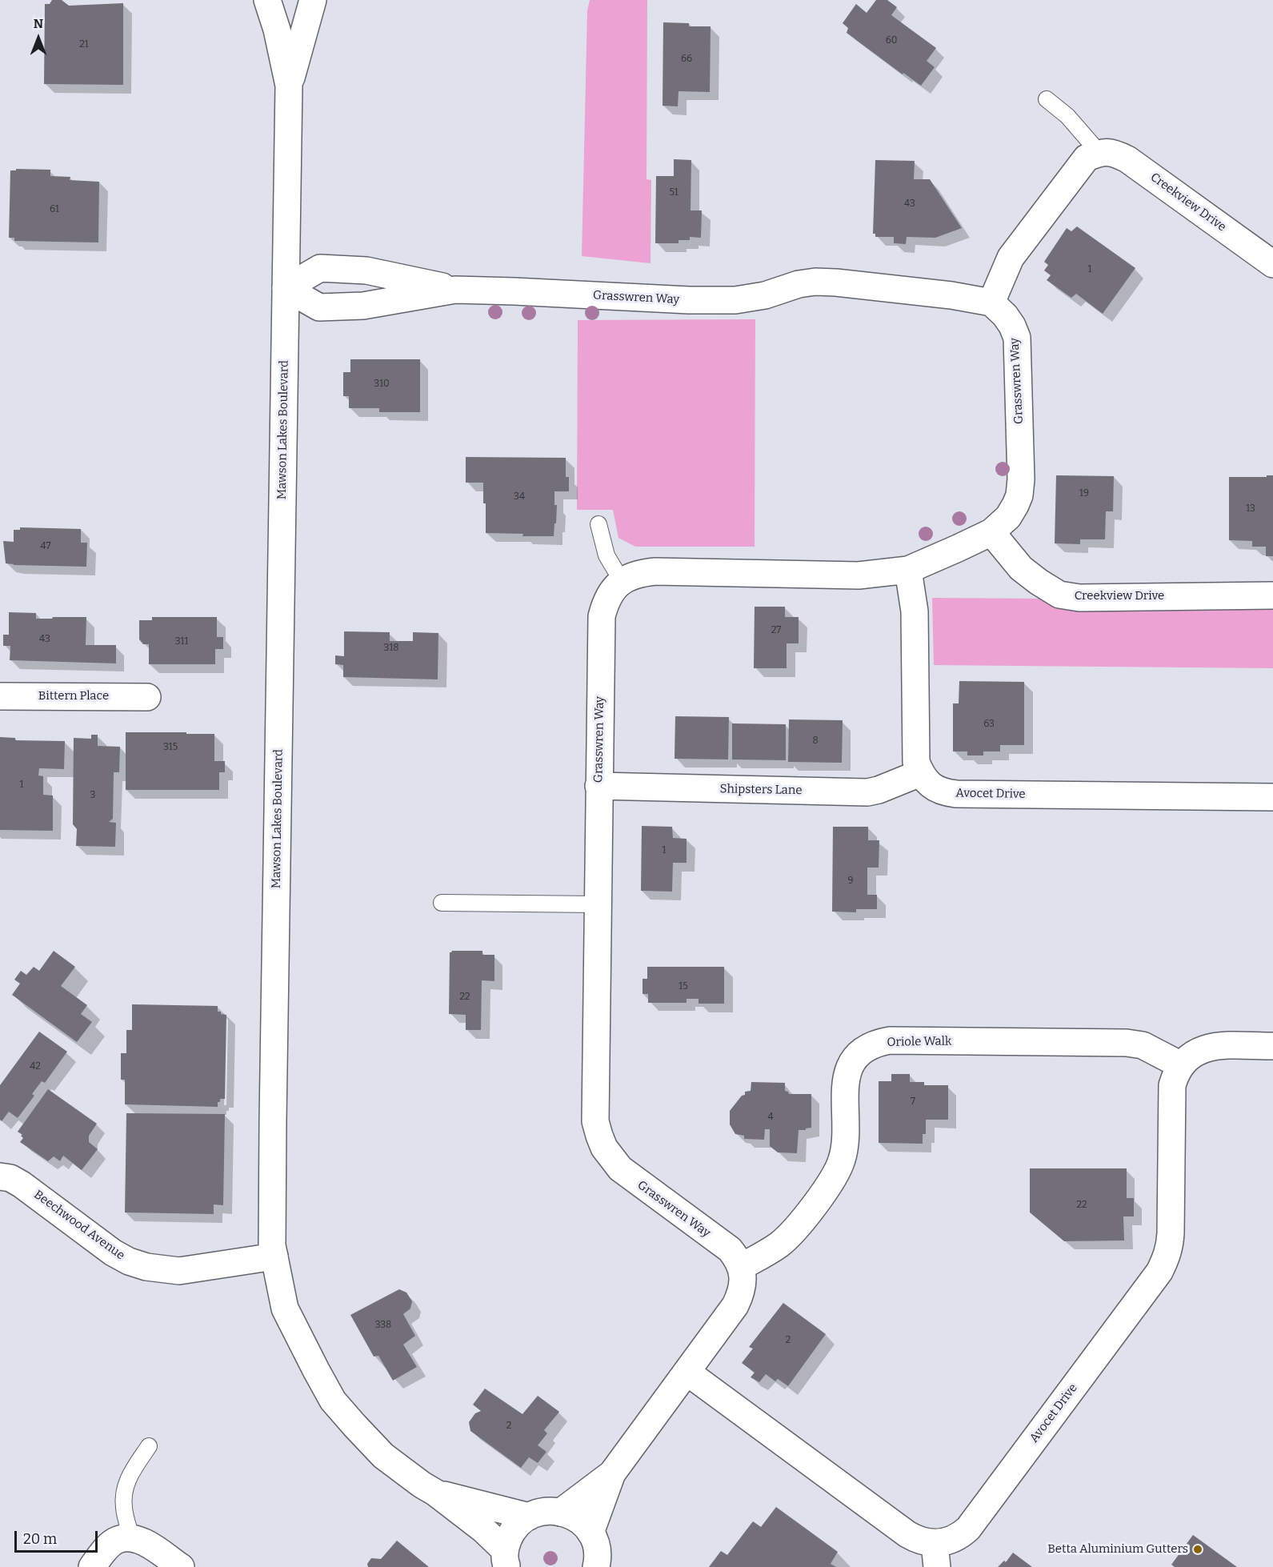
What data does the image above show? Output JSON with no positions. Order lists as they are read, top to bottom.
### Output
{
  "streets": {
    "street": [
      "Creekview Drive",
      "Grasswren Way",
      "Mawson Lakes Boulevard",
      "Bittern Place",
      "Shipsters Lane",
      "Avocet Drive",
      "Oriole Walk",
      "Beechwood Avenue"
    ]
  },
  "crossings": [
    ["Creekview Drive", "Grasswren Way"],
    ["Grasswren Way", "Mawson Lakes Boulevard"],
    ["Grasswren Way", "Shipsters Lane"],
    ["Grasswren Way", "Oriole Walk"],
    ["Mawson Lakes Boulevard", "Beechwood Avenue"],
    ["Shipsters Lane", "Avocet Drive"],
    ["Avocet Drive", "Oriole Walk"]
  ],
  "places": ["Betta Aluminium Gutters"],
  "house_numbers": [
    "60",
    "21",
    "66",
    "51",
    "43",
    "61",
    "1",
    "310",
    "19",
    "34",
    "13",
    "47",
    "27",
    "43",
    "311",
    "318",
    "63",
    "8",
    "315",
    "1",
    "3",
    "1",
    "9",
    "15",
    "22",
    "42",
    "7",
    "4",
    "22",
    "338",
    "2",
    "2"
  ],
  "scale_bar": "20 m",
  "north": "top"
}
